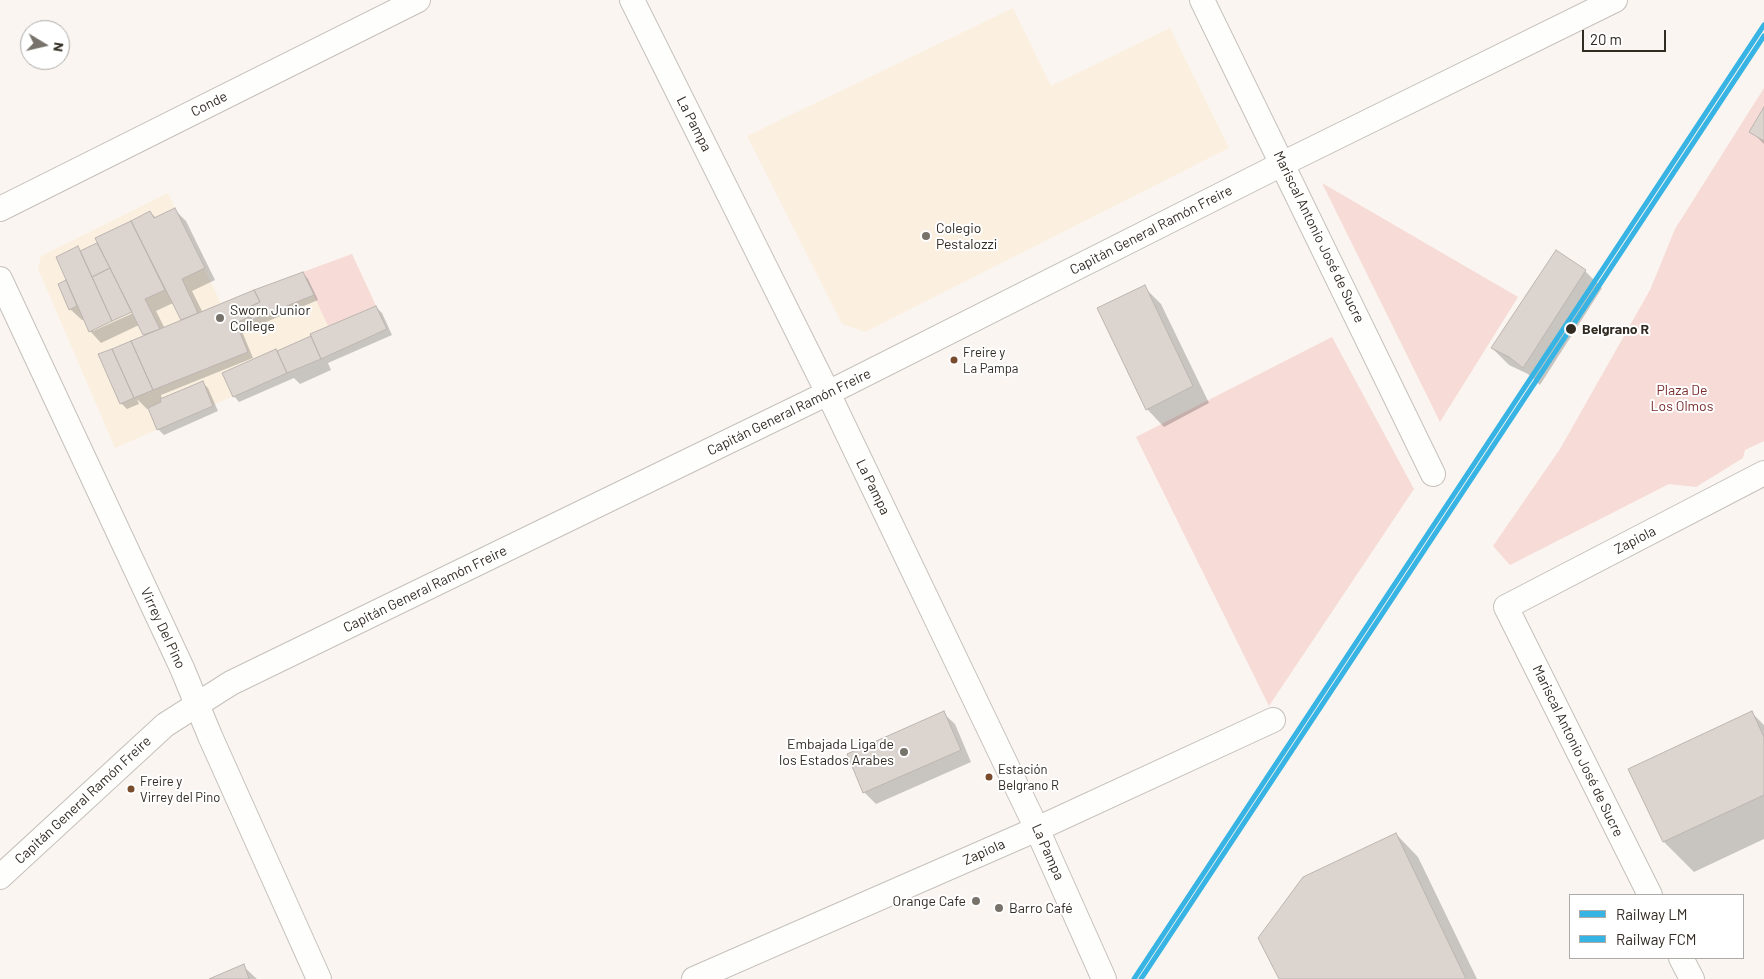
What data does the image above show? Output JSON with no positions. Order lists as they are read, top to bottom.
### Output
{
  "streets": {
    "street": [
      "Conde",
      "La Pampa",
      "Capitán General Ramón Freire",
      "Mariscal Antonio José de Sucre",
      "Zapiola",
      "Virrey Del Pino"
    ]
  },
  "crossings": [
    ["La Pampa", "Capitán General Ramón Freire"],
    ["La Pampa", "Zapiola"],
    ["Capitán General Ramón Freire", "Mariscal Antonio José de Sucre"],
    ["Capitán General Ramón Freire", "Virrey Del Pino"],
    ["Mariscal Antonio José de Sucre", "Zapiola"]
  ],
  "parks": ["Plaza De Los Olmos"],
  "places": [
    "Colegio Pestalozzi",
    "Sworn Junior College",
    "Belgrano R",
    "Freire y La Pampa",
    "Embajada Liga de los Estados Arabes",
    "Estación Belgrano R",
    "Freire y Virrey del Pino",
    "Orange Cafe",
    "Barro Café"
  ],
  "lines": ["rail line LM", "rail line FCM"],
  "legend": ["Railway LM", "Railway FCM"],
  "scale_bar": "20 m",
  "north": "right"
}
